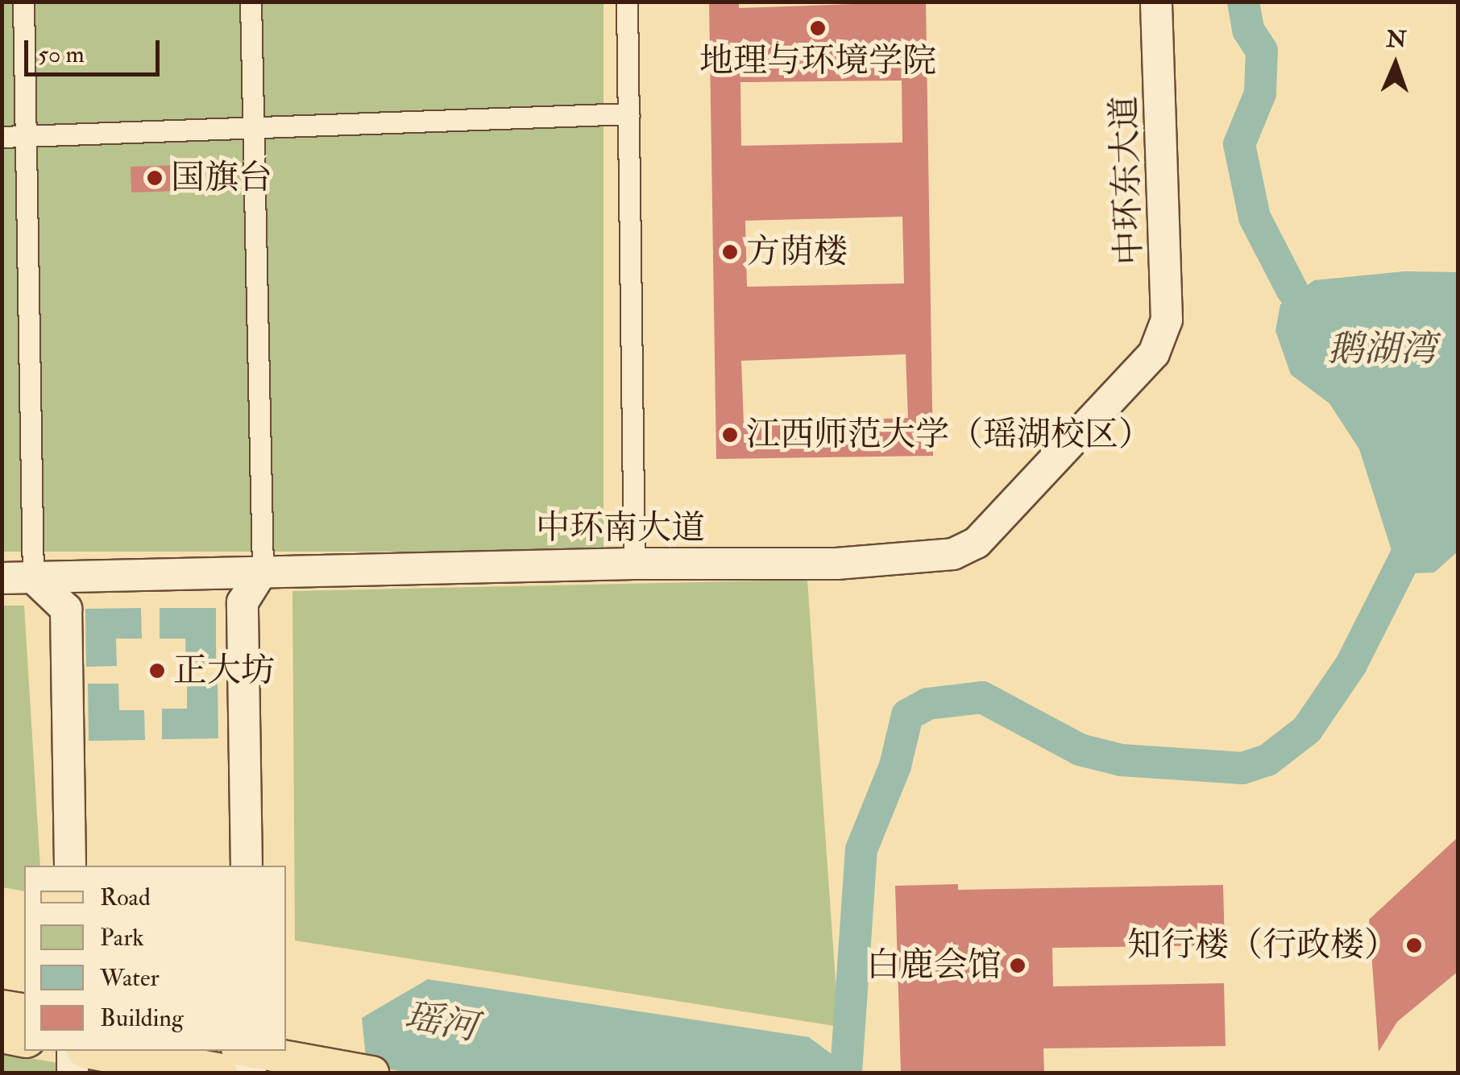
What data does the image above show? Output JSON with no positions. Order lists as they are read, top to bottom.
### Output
{
  "streets": {
    "street": ["中环东大道", "中环南大道"]
  },
  "crossings": [
    ["中环东大道", "中环南大道"]
  ],
  "water": ["鹅湖湾", "瑶河"],
  "places": [
    "地理与环境学院",
    "国旗台",
    "方荫楼",
    "江西师范大学（瑶湖校区）",
    "正大坊",
    "知行楼（行政楼）",
    "白鹿会馆"
  ],
  "legend": [
    "Road",
    "Park",
    "Water",
    "Building"
  ],
  "scale_bar": "50 m",
  "north": "top"
}
